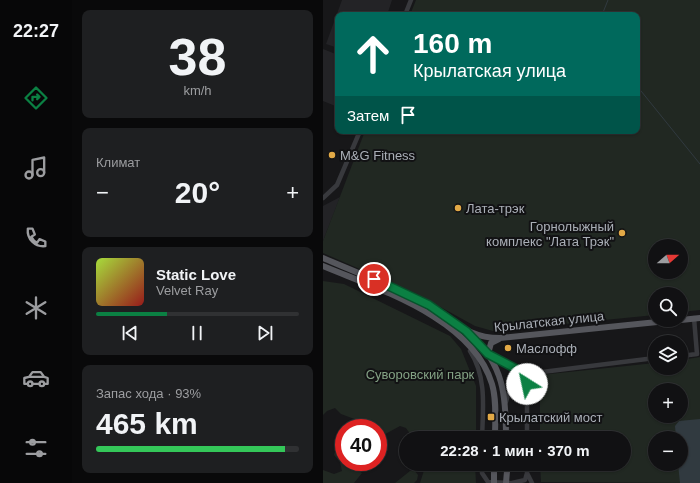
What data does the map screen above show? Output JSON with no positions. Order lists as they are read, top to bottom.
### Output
{
  "streets": {
    "main road": ["Крылатская улица"]
  },
  "parks": ["Суворовский парк"],
  "places": {
    "other": [
      "M&G Fitness",
      "Лата-трэк",
      "Горнолыжный комплекс \"Лата Трэк\"",
      "Маслофф"
    ],
    "transit": ["Крылатский мост"]
  },
  "north": "right",
  "page": {
    "tabs": "22:27",
    "tile": [
      ["38", "km/h"],
      "Климат",
      ["Запас хода · 93%", "465 km"]
    ],
    "turn": ["160 m", "Крылатская улица"],
    "then": "Затем",
    "heat": ["−", "20°", "+"],
    "map_buttons": ["+", "−"],
    "song": ["Static Love", "Velvet Ray"],
    "limit": "40",
    "trip": "22:28 · 1 мин · 370 m"
  }
}
